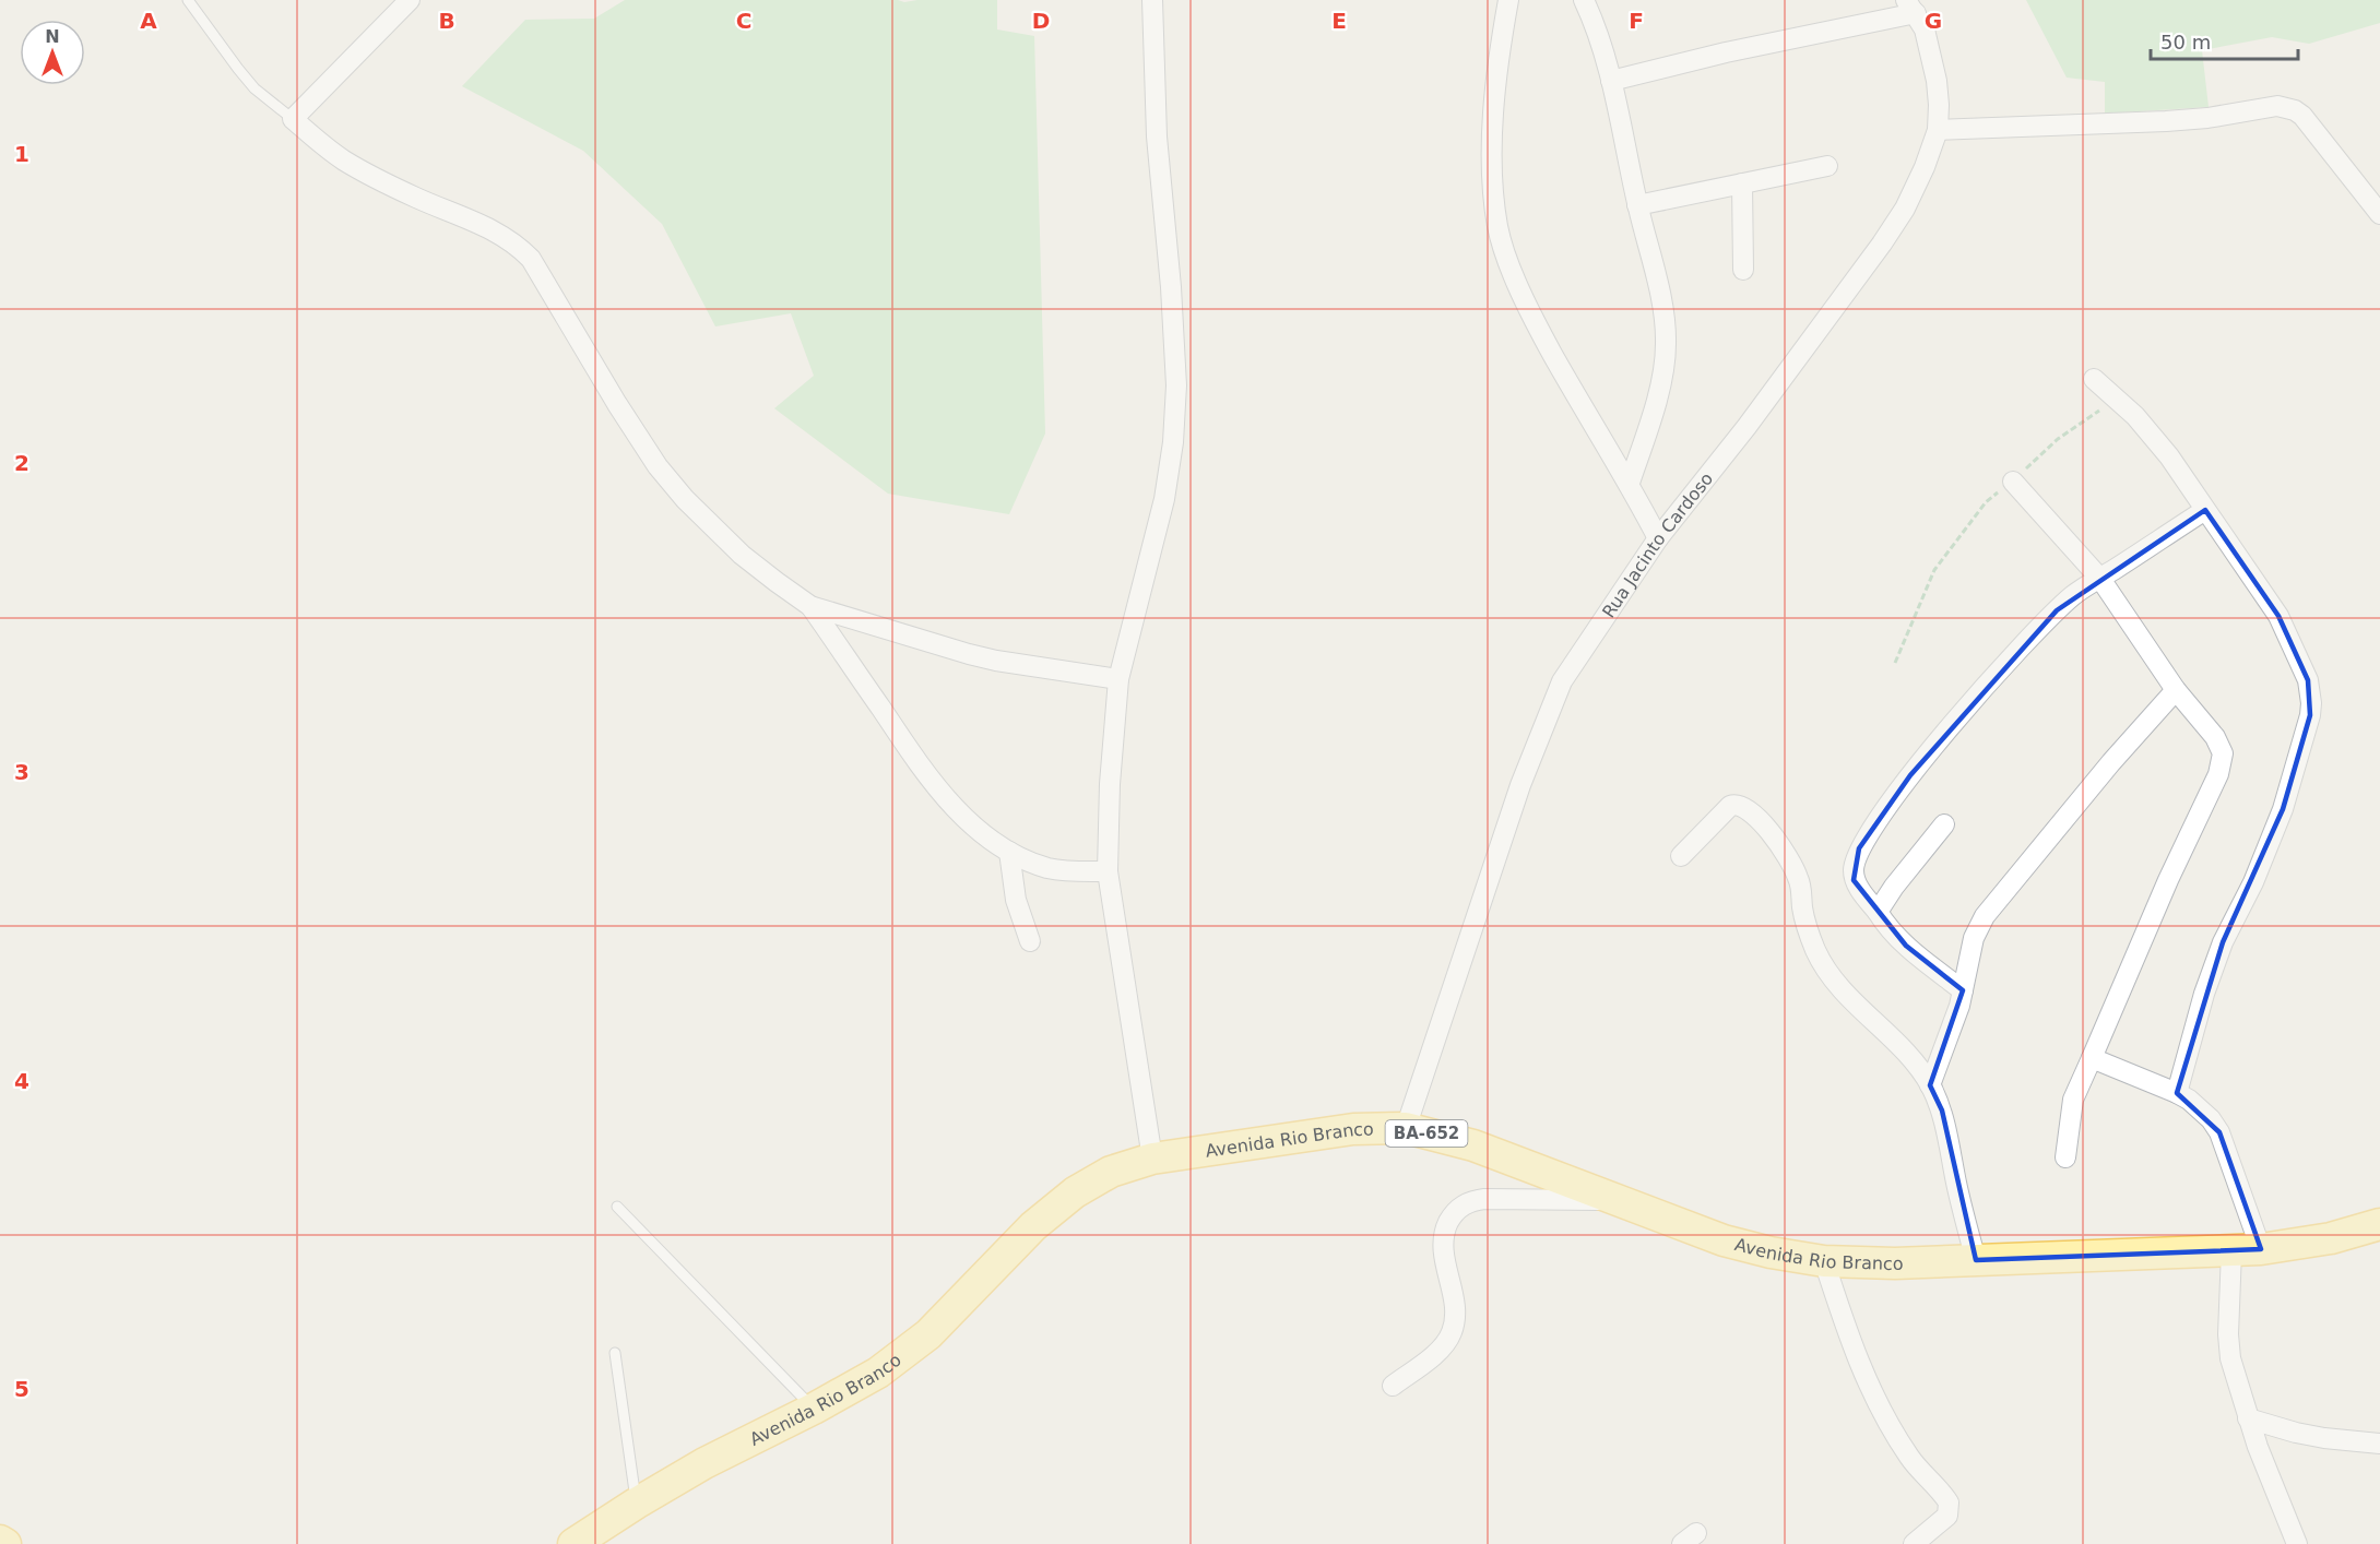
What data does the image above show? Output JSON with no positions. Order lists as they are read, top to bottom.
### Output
{
  "streets": {
    "main road": ["BA-652", "Avenida Rio Branco"],
    "street": ["Rua Jacinto Cardoso"]
  },
  "crossings": [
    ["Rua Jacinto Cardoso", "Avenida Rio Branco"]
  ],
  "scale_bar": "50 m",
  "north": "top",
  "grid": {
    "columns": [
      "A",
      "B",
      "C",
      "D",
      "E",
      "F",
      "G"
    ],
    "rows": [
      "1",
      "2",
      "3",
      "4",
      "5"
    ]
  }
}
